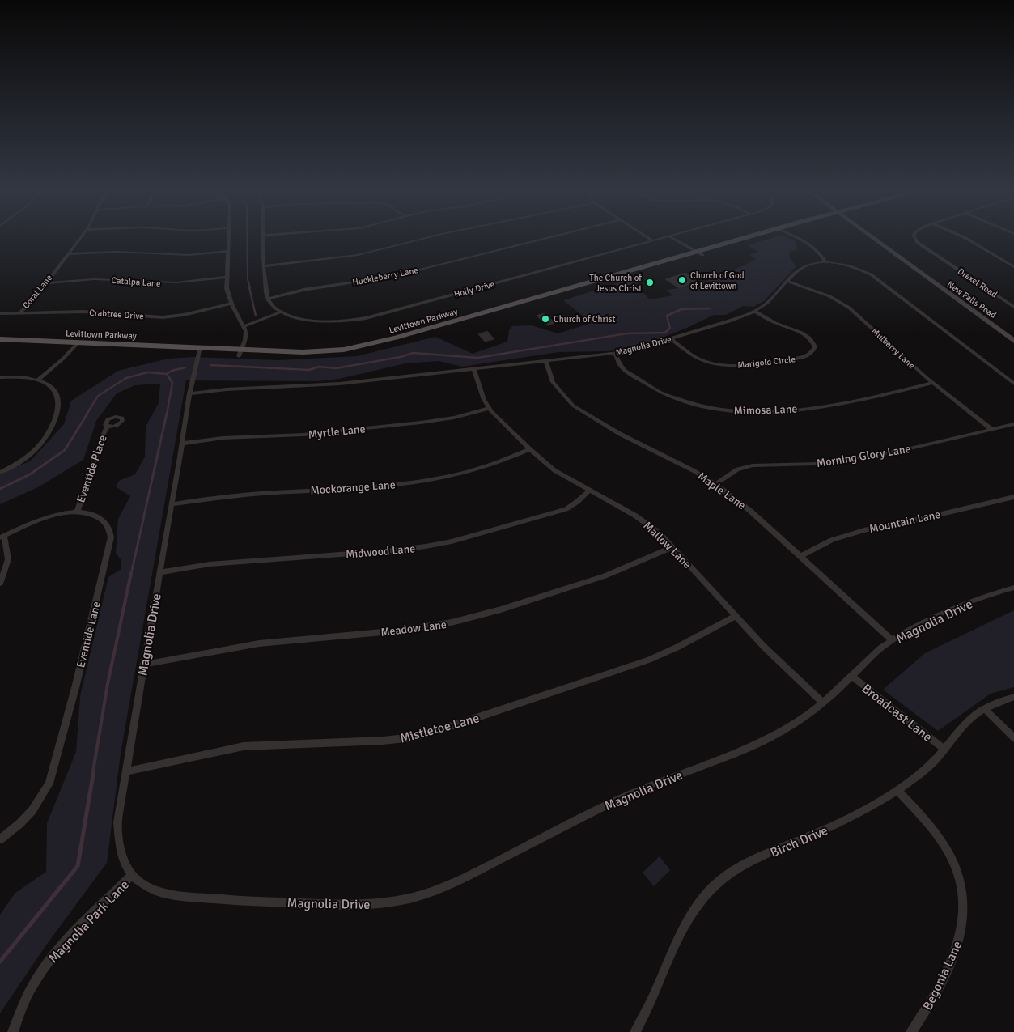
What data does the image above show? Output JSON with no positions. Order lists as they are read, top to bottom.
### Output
{
  "streets": {
    "main road": ["New Falls Road", "Levittown Parkway"],
    "street": [
      "Huckleberry Lane",
      "Catalpa Lane",
      "Drexel Road",
      "Holly Drive",
      "Coral Lane",
      "Crabtree Drive",
      "Magnolia Drive",
      "Mulberry Lane",
      "Marigold Circle",
      "Mimosa Lane",
      "Myrtle Lane",
      "Morning Glory Lane",
      "Eventide Place",
      "Mockorange Lane",
      "Maple Lane",
      "Mountain Lane",
      "Mallow Lane",
      "Midwood Lane",
      "Meadow Lane",
      "Eventide Lane",
      "Broadcast Lane",
      "Mistletoe Lane",
      "Birch Drive",
      "Magnolia Park Lane",
      "Begonia Lane"
    ]
  },
  "crossings": [
    ["Huckleberry Lane", "Holly Drive"],
    ["Catalpa Lane", "Coral Lane"],
    ["Coral Lane", "Crabtree Drive"],
    ["Levittown Parkway", "Magnolia Drive"],
    ["Magnolia Drive", "Mulberry Lane"],
    ["Magnolia Drive", "Marigold Circle"],
    ["Magnolia Drive", "Mimosa Lane"],
    ["Magnolia Drive", "Myrtle Lane"],
    ["Magnolia Drive", "Mockorange Lane"],
    ["Magnolia Drive", "Maple Lane"],
    ["Magnolia Drive", "Mallow Lane"],
    ["Magnolia Drive", "Midwood Lane"],
    ["Magnolia Drive", "Meadow Lane"],
    ["Magnolia Drive", "Broadcast Lane"],
    ["Magnolia Drive", "Mistletoe Lane"],
    ["Magnolia Drive", "Magnolia Park Lane"],
    ["Mulberry Lane", "Mimosa Lane"],
    ["Mulberry Lane", "Morning Glory Lane"],
    ["Myrtle Lane", "Mallow Lane"],
    ["Morning Glory Lane", "Maple Lane"],
    ["Eventide Place", "Eventide Lane"],
    ["Mockorange Lane", "Mallow Lane"],
    ["Maple Lane", "Mountain Lane"],
    ["Mallow Lane", "Midwood Lane"],
    ["Mallow Lane", "Meadow Lane"],
    ["Mallow Lane", "Mistletoe Lane"],
    ["Broadcast Lane", "Birch Drive"],
    ["Birch Drive", "Begonia Lane"]
  ],
  "places": ["Church of God of Levittown", "The Church of Jesus Christ", "Church of Christ"]
}
